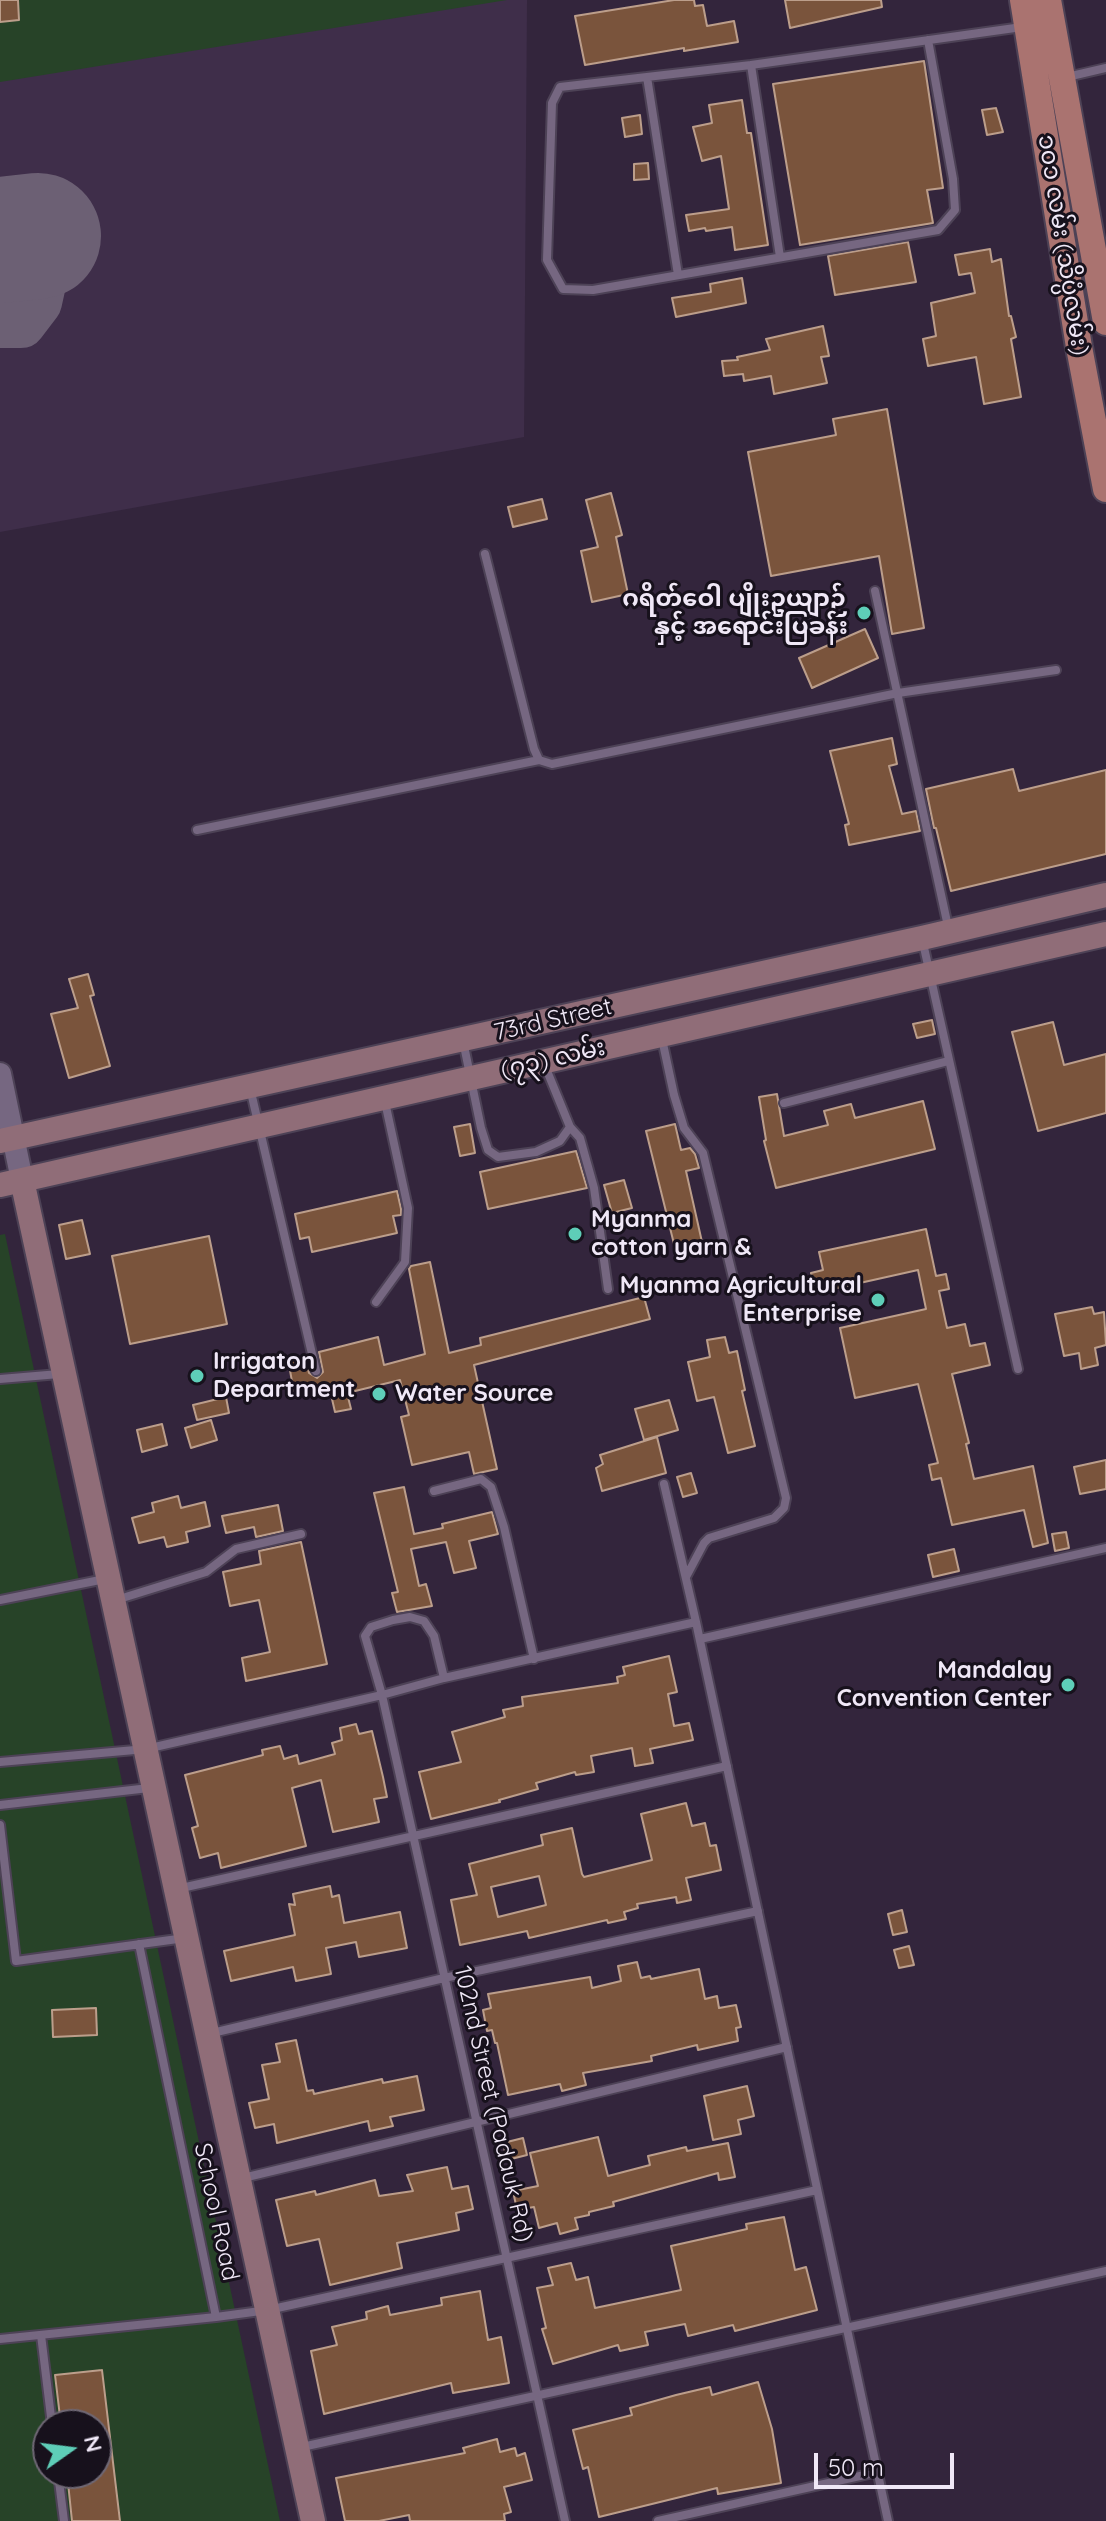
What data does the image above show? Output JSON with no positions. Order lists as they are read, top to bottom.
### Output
{
  "streets": {
    "main road": ["၁၀၁ လမ်း (သိပ္ပံလမ်း)", "73rd Street", "(၇၃) လမ်း"],
    "lane": ["102nd Street (Padauk Rd)", "School Road"]
  },
  "places": [
    "ဂရိတ်ဝေါ ပျိုးဥယျာဉ် နှင့် အရောင်းပြခန်း",
    "Myanma cotton yarn &",
    "Myanma Agricultural Enterprise",
    "Irrigaton Department",
    "Water Source",
    "Mandalay Convention Center"
  ],
  "scale_bar": "50 m",
  "north": "right"
}
